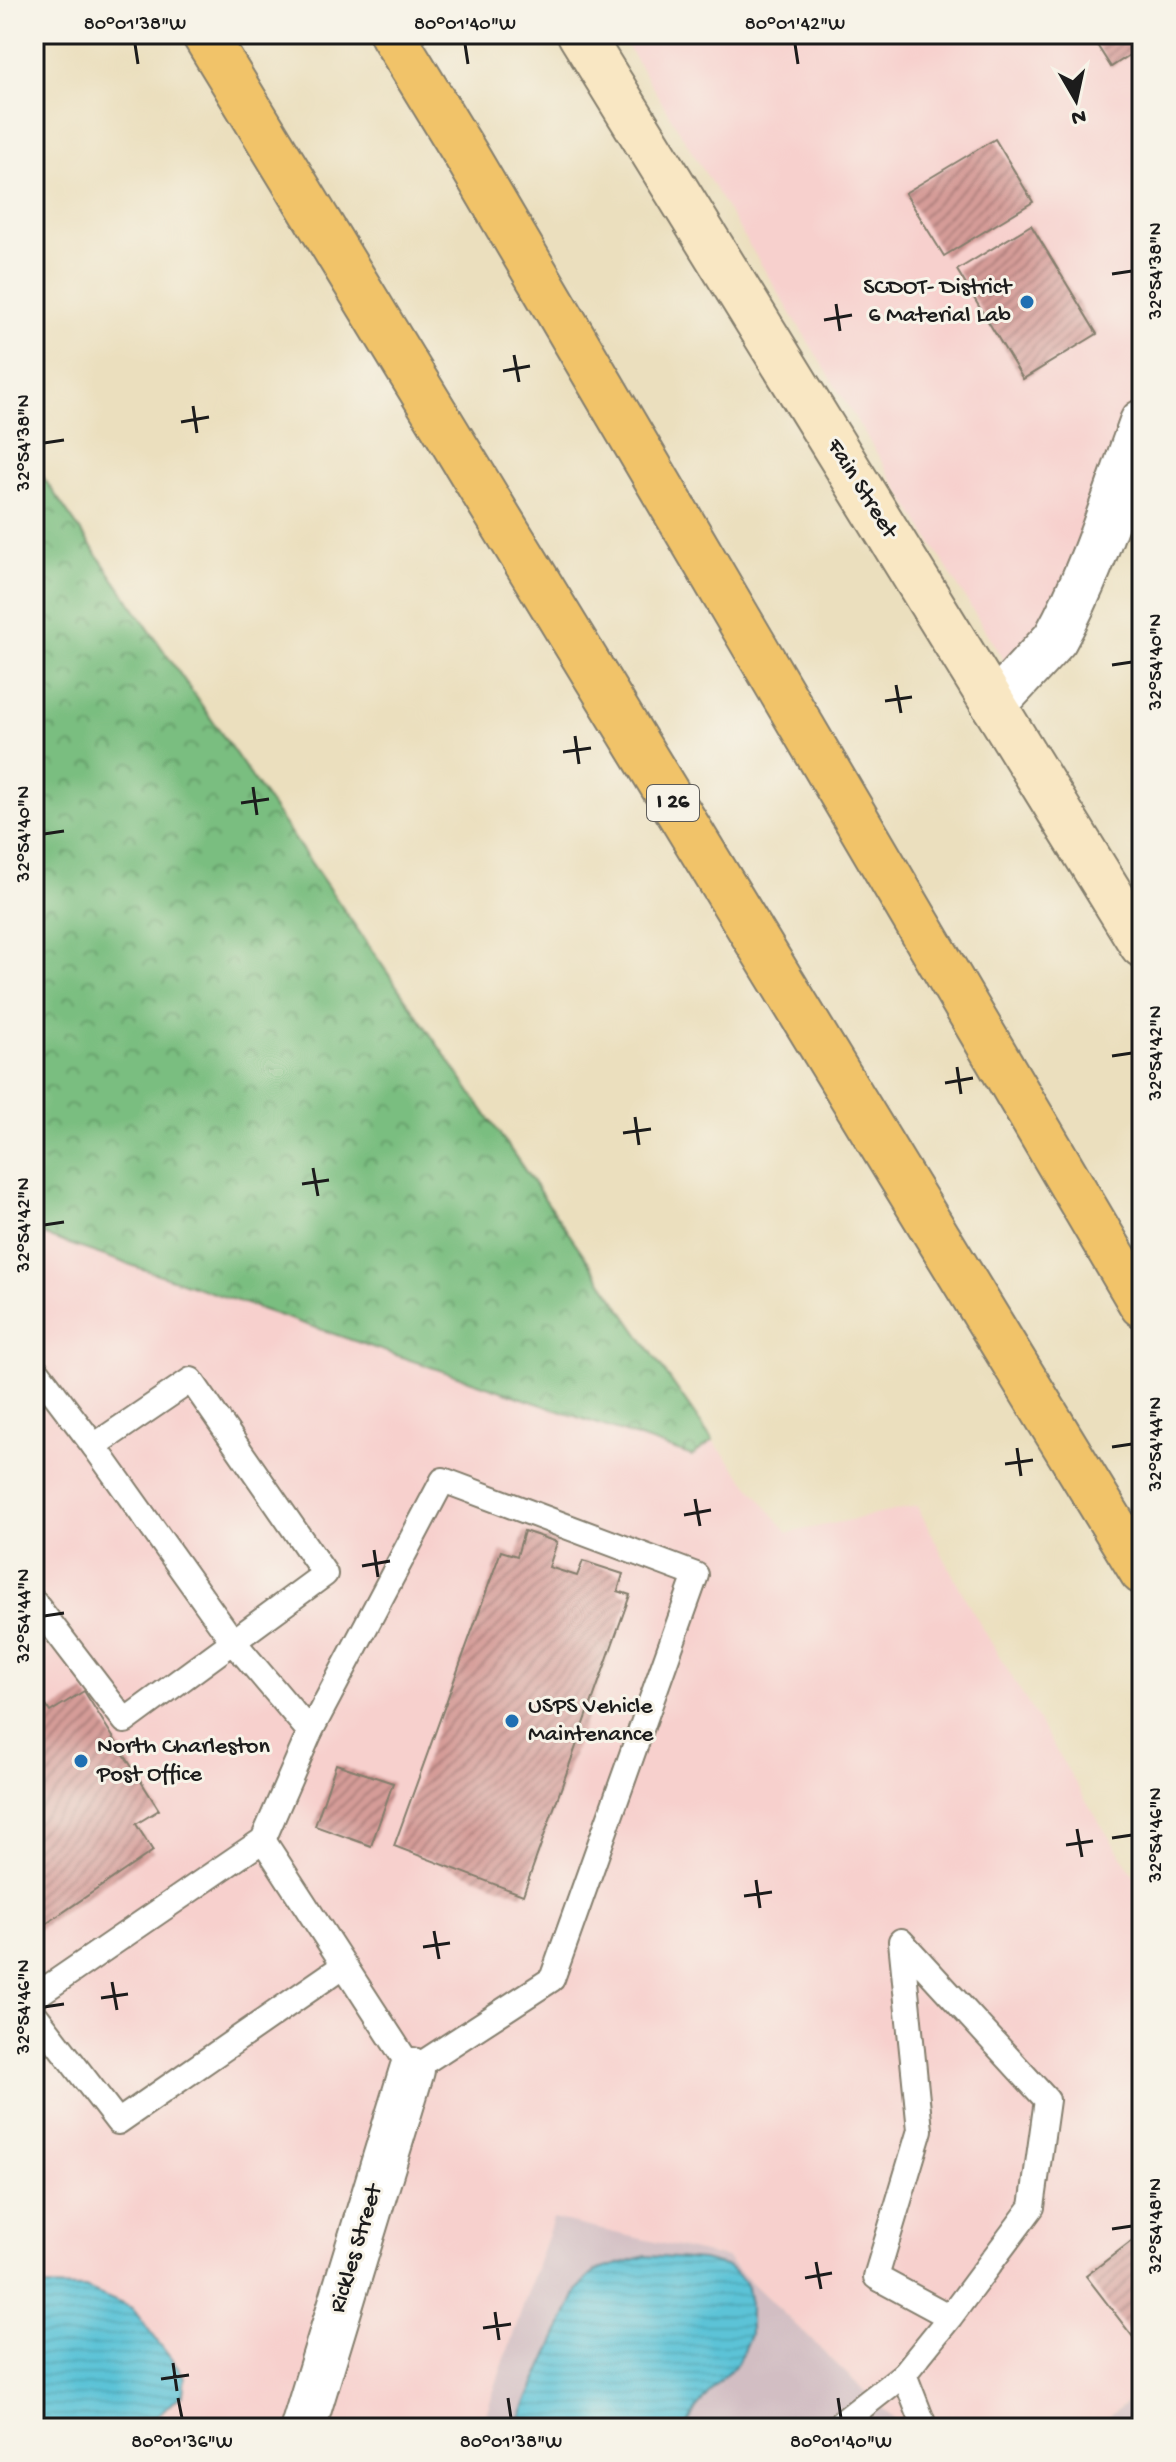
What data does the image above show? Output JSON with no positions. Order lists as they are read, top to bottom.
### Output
{
  "streets": {
    "highway": ["I 26"],
    "street": ["Fain Street", "Rickles Street"]
  },
  "places": ["SCDOT- District 6 Material Lab", "USPS Vehicle Maintenance", "North Charleston Post Office"],
  "north": "bottom",
  "coordinates": [
    "80°01'38\"W",
    "80°01'40\"W",
    "80°01'42\"W",
    "32°54'38\"N",
    "32°54'40\"N",
    "32°54'42\"N",
    "32°54'44\"N",
    "32°54'46\"N",
    "32°54'48\"N",
    "80°01'36\"W"
  ]
}
